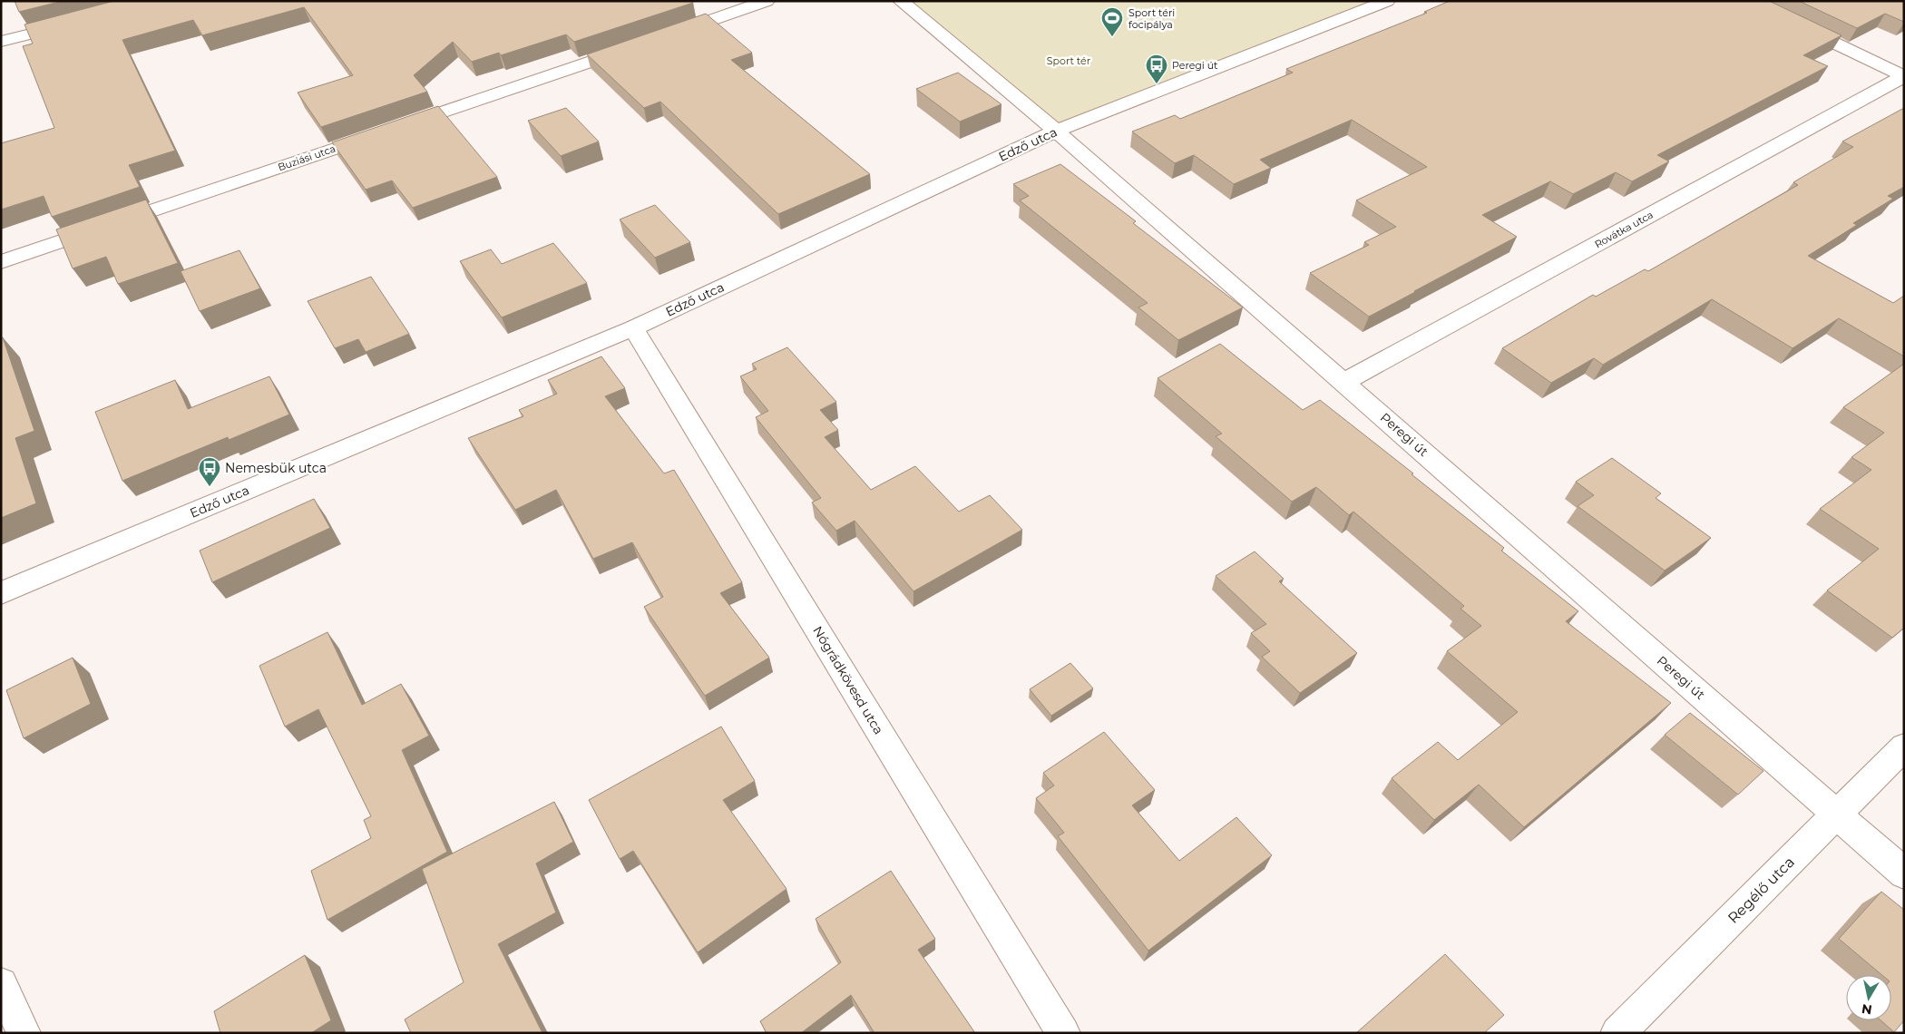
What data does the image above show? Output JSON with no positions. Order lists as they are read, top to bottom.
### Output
{
  "streets": {
    "street": [
      "Edző utca",
      "Buziási utca",
      "Rovátka utca",
      "Peregi út",
      "Nógrádkövesd utca",
      "Regélő utca"
    ]
  },
  "crossings": [
    ["Edző utca", "Peregi út"],
    ["Edző utca", "Nógrádkövesd utca"],
    ["Rovátka utca", "Peregi út"],
    ["Peregi út", "Regélő utca"]
  ],
  "parks": ["Sport tér"],
  "places": {
    "sports": ["Sport téri focipálya"],
    "bus stop": ["Peregi út", "Nemesbük utca"]
  },
  "north": "bottom"
}
